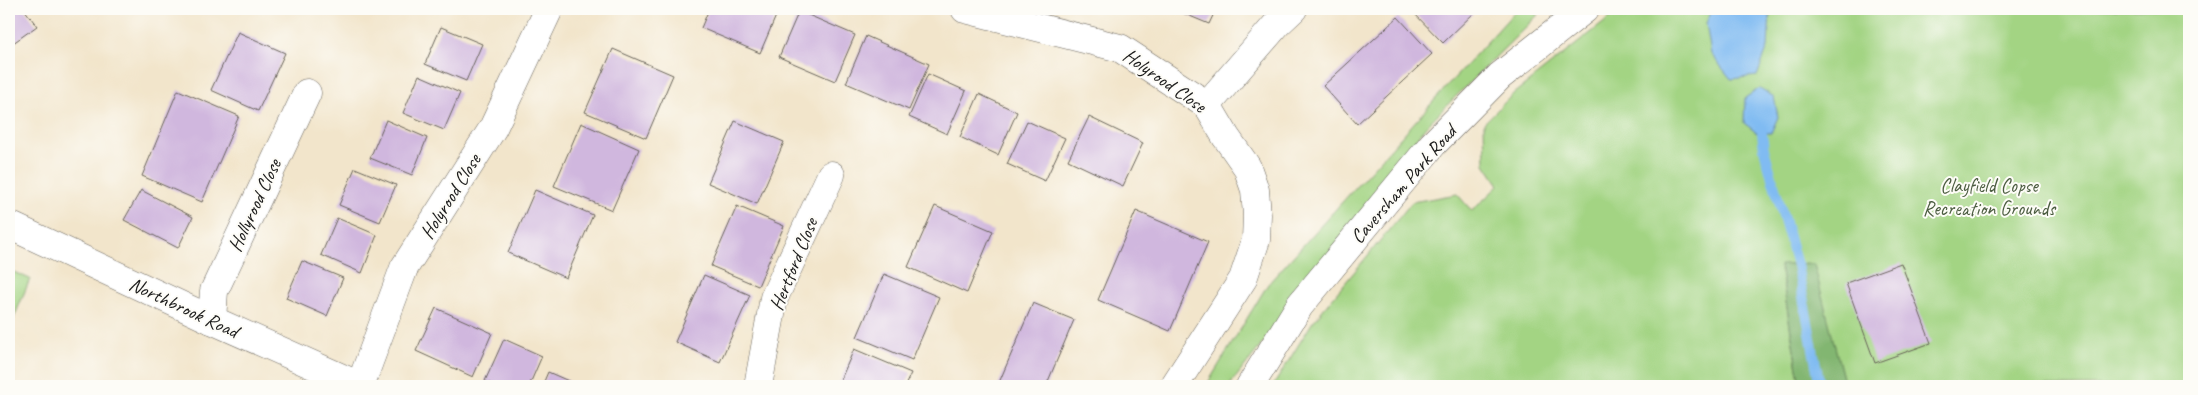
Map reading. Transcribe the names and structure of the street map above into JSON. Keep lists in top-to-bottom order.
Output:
{
  "streets": {
    "street": [
      "Holyrood Close",
      "Caversham Park Road",
      "Hollyrood Close",
      "Hertford Close",
      "Northbrook Road"
    ]
  },
  "crossings": [
    ["Holyrood Close", "Northbrook Road"],
    ["Hollyrood Close", "Northbrook Road"]
  ],
  "parks": ["Clayfield Copse Recreation Grounds"]
}
